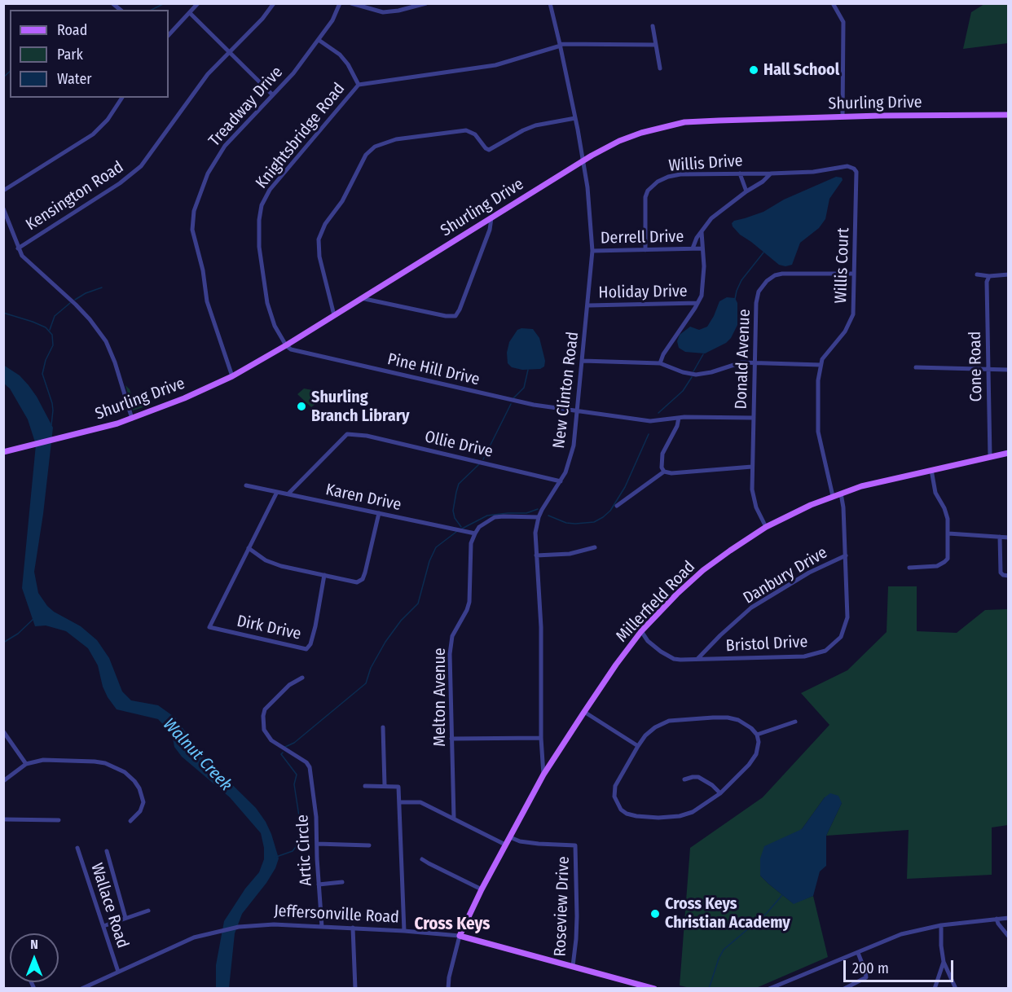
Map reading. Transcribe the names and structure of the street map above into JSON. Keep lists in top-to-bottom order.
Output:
{
  "streets": {
    "main road": ["Shurling Drive", "Millerfield Road", "Jeffersonville Road"],
    "street": [
      "Treadway Drive",
      "Knightsbridge Road",
      "Willis Drive",
      "Kensington Road",
      "Derrell Drive",
      "Willis Court",
      "Holiday Drive",
      "Donald Avenue",
      "Cone Road",
      "Pine Hill Drive",
      "New Clinton Road",
      "Ollie Drive",
      "Karen Drive",
      "Danbury Drive",
      "Dirk Drive",
      "Bristol Drive",
      "Melton Avenue",
      "Artic Circle",
      "Wallace Road",
      "Roseview Drive"
    ]
  },
  "crossings": [
    ["Shurling Drive", "Treadway Drive"],
    ["Shurling Drive", "Knightsbridge Road"],
    ["Shurling Drive", "Pine Hill Drive"],
    ["Shurling Drive", "New Clinton Road"],
    ["Knightsbridge Road", "Pine Hill Drive"],
    ["Knightsbridge Road", "New Clinton Road"],
    ["Willis Drive", "Derrell Drive"],
    ["Willis Drive", "Willis Court"],
    ["Derrell Drive", "Willis Court"],
    ["Derrell Drive", "New Clinton Road"],
    ["Willis Court", "Donald Avenue"],
    ["Willis Court", "Millerfield Road"],
    ["Holiday Drive", "New Clinton Road"],
    ["Donald Avenue", "Pine Hill Drive"],
    ["Donald Avenue", "Millerfield Road"],
    ["Cone Road", "Millerfield Road"],
    ["Pine Hill Drive", "New Clinton Road"],
    ["New Clinton Road", "Ollie Drive"],
    ["New Clinton Road", "Millerfield Road"],
    ["Ollie Drive", "Karen Drive"],
    ["Karen Drive", "Melton Avenue"],
    ["Danbury Drive", "Bristol Drive"],
    ["Millerfield Road", "Bristol Drive"],
    ["Millerfield Road", "Roseview Drive"],
    ["Millerfield Road", "Jeffersonville Road"],
    ["Artic Circle", "Jeffersonville Road"],
    ["Wallace Road", "Jeffersonville Road"],
    ["Roseview Drive", "Jeffersonville Road"]
  ],
  "districts": ["Cross Keys"],
  "water": ["Walnut Creek"],
  "places": ["Hall School", "Shurling Branch Library", "Cross Keys Christian Academy"],
  "legend": ["Road", "Park", "Water"],
  "scale_bar": "200 m",
  "north": "top"
}
